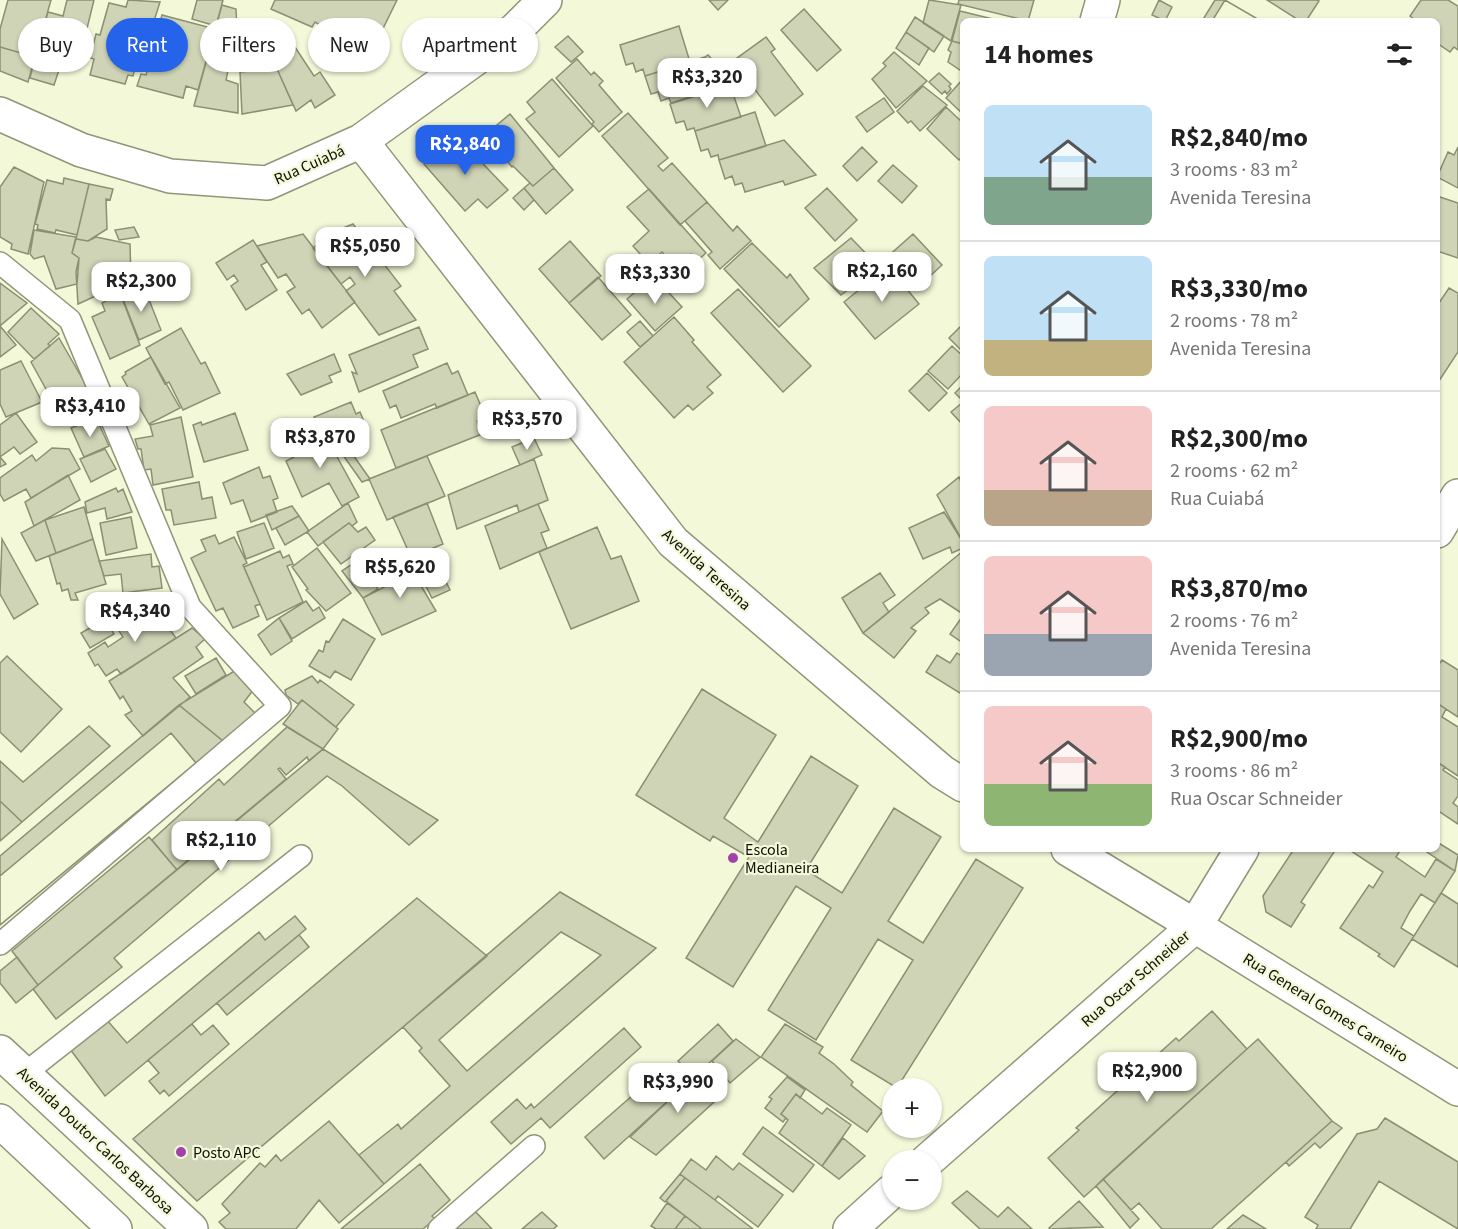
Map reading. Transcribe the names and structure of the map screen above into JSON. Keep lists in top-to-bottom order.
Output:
{
  "streets": {
    "street": [
      "Rua Cuiabá",
      "Avenida Teresina",
      "Rua Oscar Schneider",
      "Rua General Gomes Carneiro",
      "Avenida Doutor Carlos Barbosa"
    ]
  },
  "crossings": [
    ["Rua Cuiabá", "Avenida Teresina"],
    ["Rua Oscar Schneider", "Rua General Gomes Carneiro"]
  ],
  "places": ["Escola Medianeira", "Posto APC"],
  "page": {
    "chip": [
      "Buy",
      "Rent",
      "Filters",
      "New",
      "Apartment"
    ],
    "heading": "14 homes",
    "price": [
      "R$3,320",
      "R$2,840",
      "R$5,050",
      "R$2,160",
      "R$3,330",
      "R$2,300",
      "R$3,410",
      "R$3,570",
      "R$3,870",
      "R$5,620",
      "R$4,340",
      "R$2,110",
      "R$2,900",
      "R$3,990"
    ],
    "list": [
      {
        "name": "R$2,840/mo",
        "note": "3 rooms · 83 m² · Avenida Teresina"
      },
      {
        "name": "R$3,330/mo",
        "note": "2 rooms · 78 m² · Avenida Teresina"
      },
      {
        "name": "R$2,300/mo",
        "note": "2 rooms · 62 m² · Rua Cuiabá"
      },
      {
        "name": "R$3,870/mo",
        "note": "2 rooms · 76 m² · Avenida Teresina"
      },
      {
        "name": "R$2,900/mo",
        "note": "3 rooms · 86 m² · Rua Oscar Schneider"
      }
    ],
    "map_buttons": ["+", "−"]
  }
}
